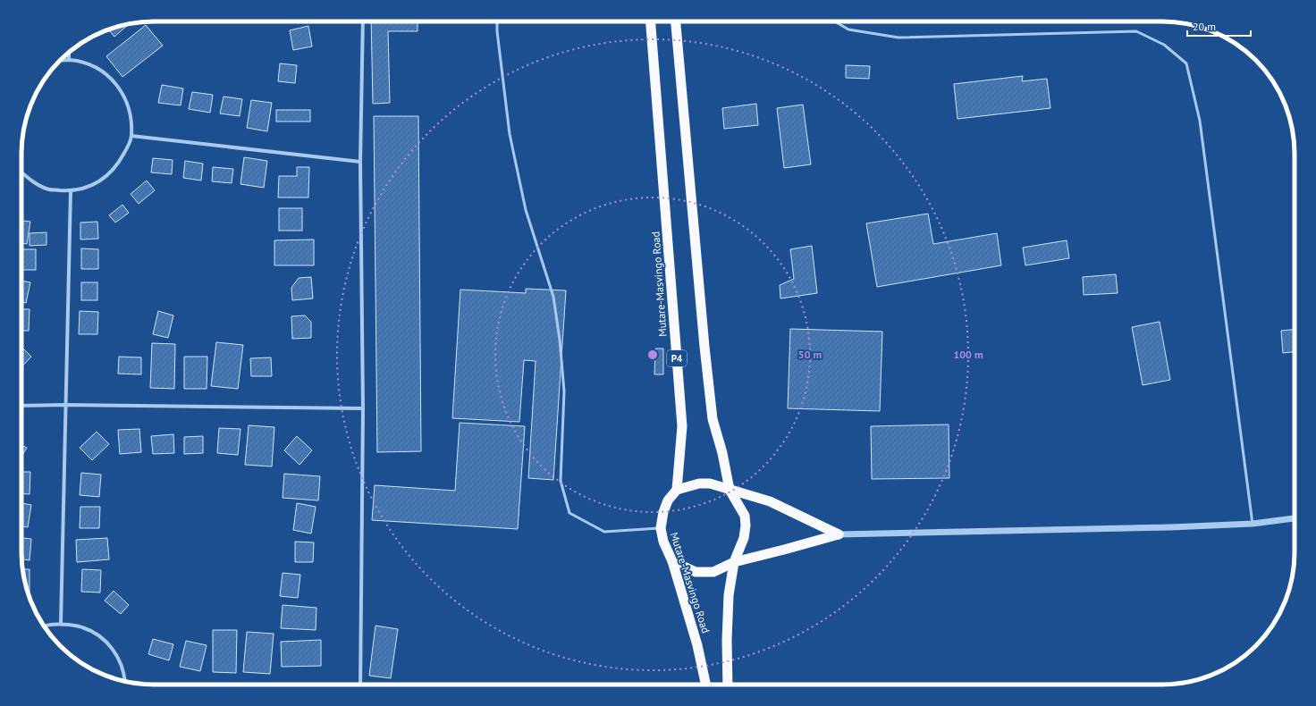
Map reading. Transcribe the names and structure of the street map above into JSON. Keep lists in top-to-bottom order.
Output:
{
  "streets": {
    "highway": ["Mutare-Masvingo Road", "P4"]
  },
  "scale_bar": "20 m",
  "rings": ["50 m", "100 m"]
}
